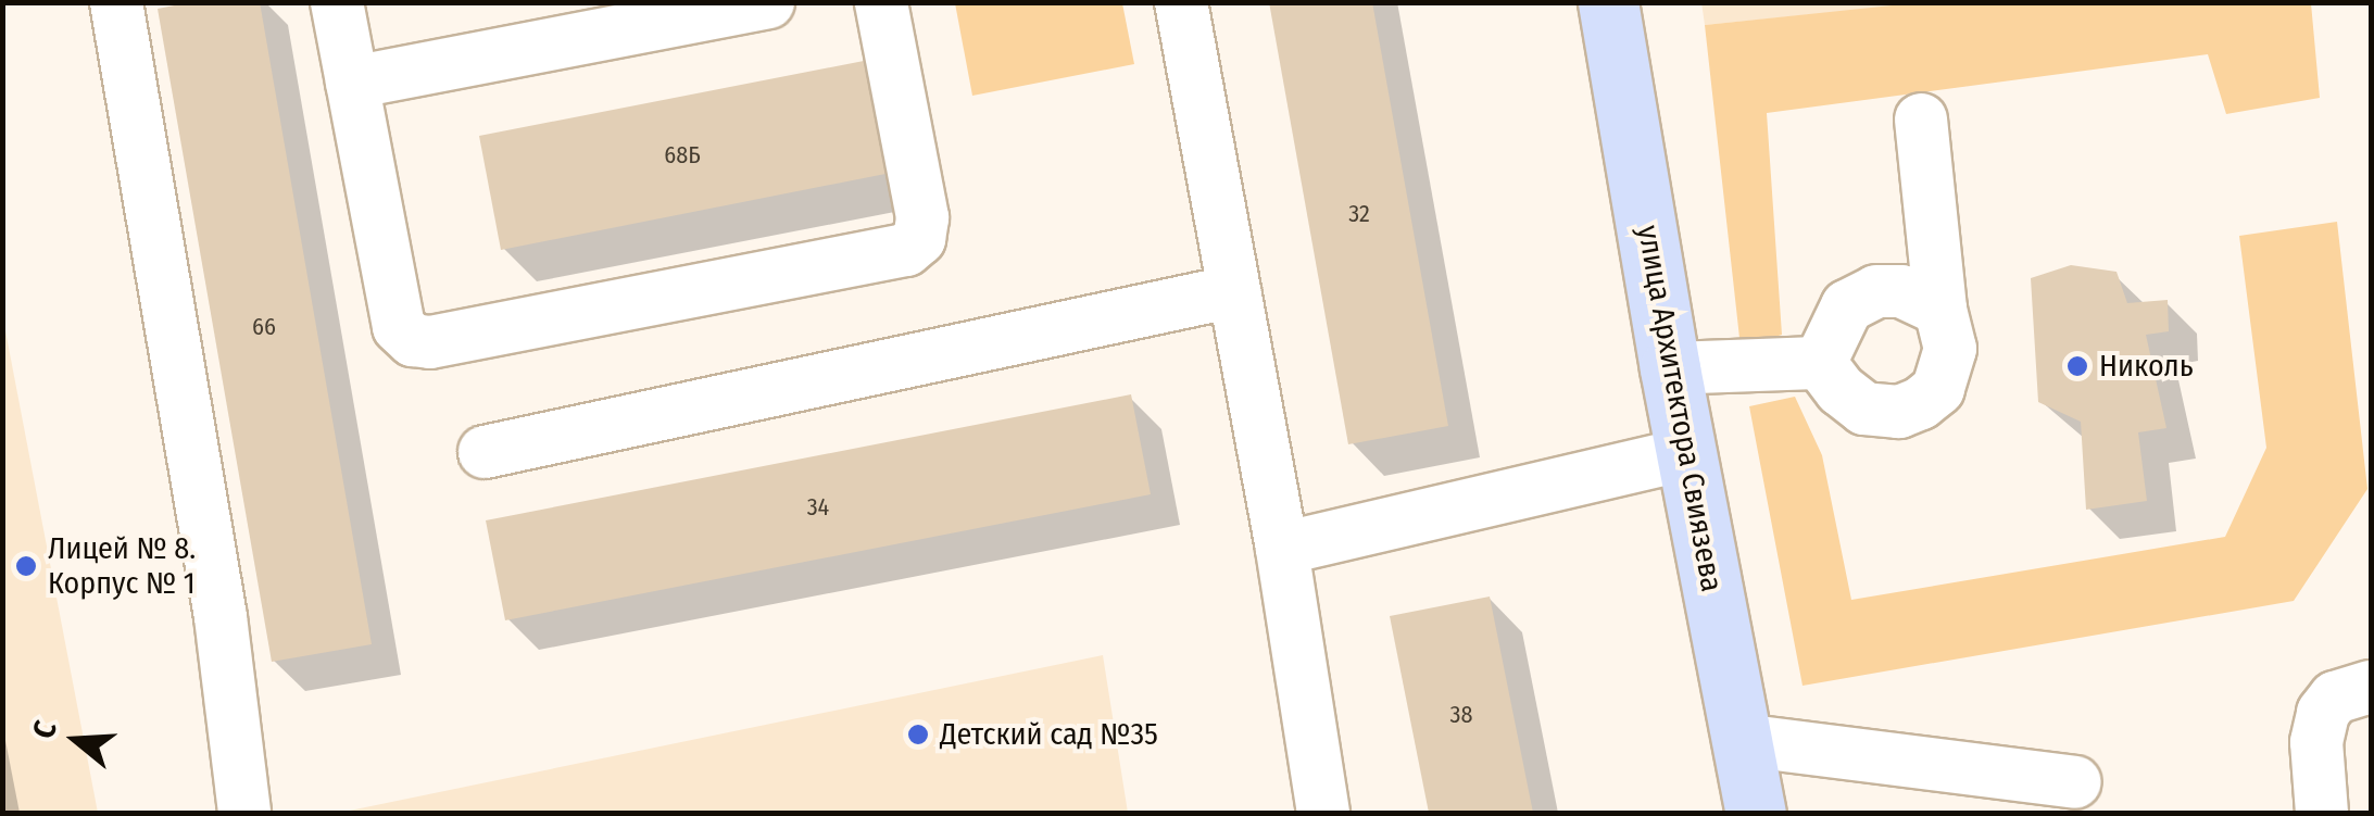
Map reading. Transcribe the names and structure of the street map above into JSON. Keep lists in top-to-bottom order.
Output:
{
  "streets": {
    "main road": ["улица Архитектора Свиязева"]
  },
  "places": ["Николь", "Лицей № 8. Корпус № 1", "Детский сад №35"],
  "house_numbers": [
    "68Б",
    "32",
    "66",
    "34",
    "38"
  ],
  "north": "left"
}
